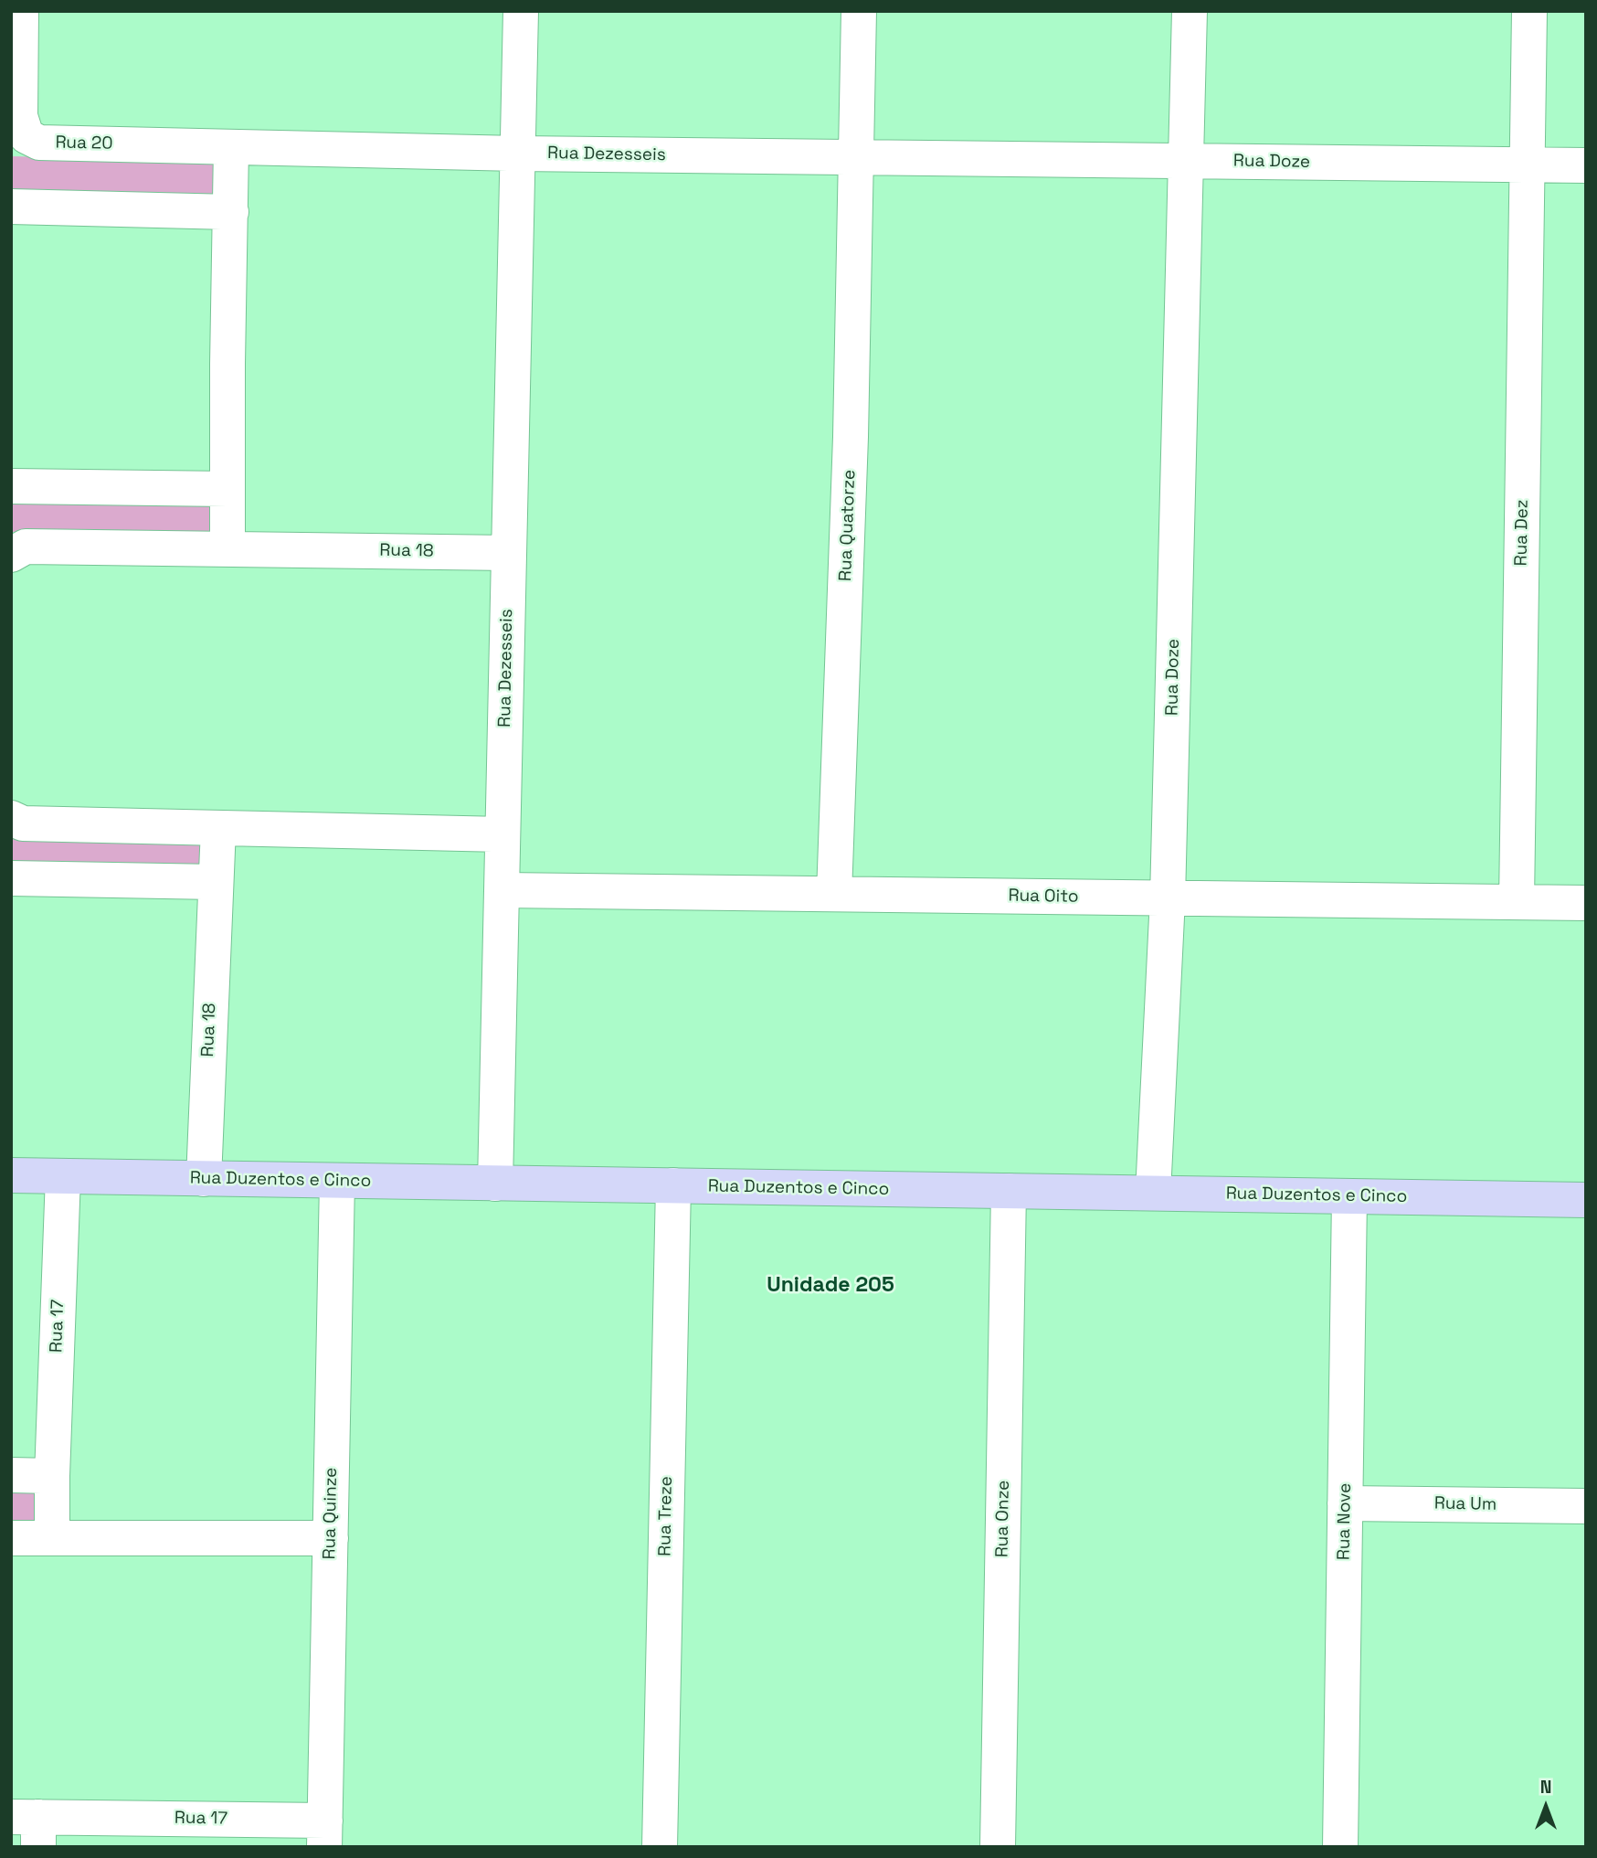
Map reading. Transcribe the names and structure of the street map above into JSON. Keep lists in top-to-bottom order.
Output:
{
  "streets": {
    "street": [
      "Rua 20",
      "Rua Dezesseis",
      "Rua Doze",
      "Rua Quatorze",
      "Rua Dez",
      "Rua 18",
      "Rua Oito",
      "Rua Duzentos e Cinco",
      "Rua 17",
      "Rua Um",
      "Rua Quinze",
      "Rua Treze",
      "Rua Onze",
      "Rua Nove"
    ]
  },
  "crossings": [
    ["Rua 20", "Rua Dezesseis"],
    ["Rua Dezesseis", "Rua Doze"],
    ["Rua Dezesseis", "Rua Quatorze"],
    ["Rua Dezesseis", "Rua 18"],
    ["Rua Dezesseis", "Rua Oito"],
    ["Rua Dezesseis", "Rua Duzentos e Cinco"],
    ["Rua Doze", "Rua Quatorze"],
    ["Rua Doze", "Rua Dez"],
    ["Rua Doze", "Rua Oito"],
    ["Rua Doze", "Rua Duzentos e Cinco"],
    ["Rua Quatorze", "Rua Oito"],
    ["Rua Dez", "Rua Oito"],
    ["Rua 18", "Rua Duzentos e Cinco"],
    ["Rua Duzentos e Cinco", "Rua 17"],
    ["Rua Duzentos e Cinco", "Rua Quinze"],
    ["Rua Duzentos e Cinco", "Rua Treze"],
    ["Rua Duzentos e Cinco", "Rua Onze"],
    ["Rua Duzentos e Cinco", "Rua Nove"],
    ["Rua 17", "Rua Quinze"],
    ["Rua Um", "Rua Nove"]
  ],
  "districts": ["Unidade 205"],
  "north": "top"
}
